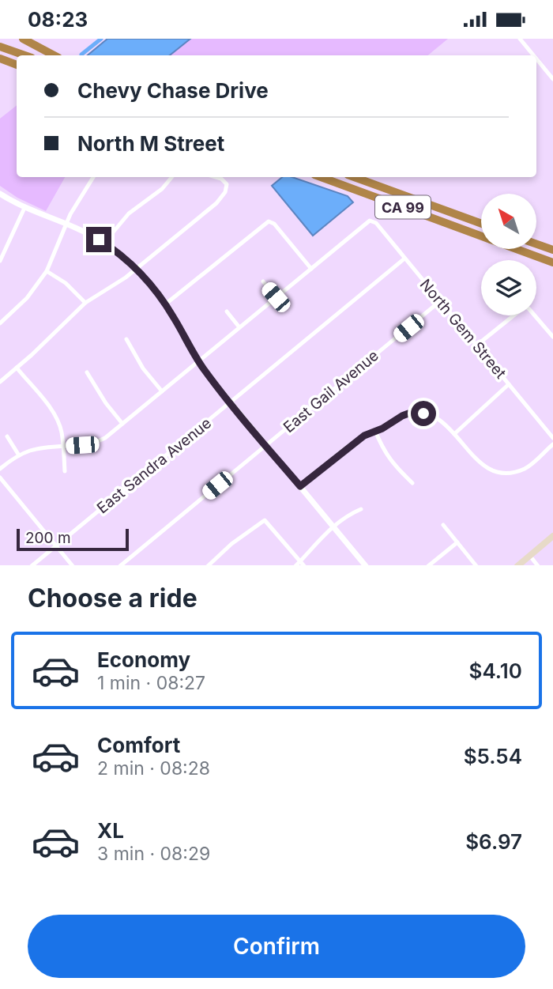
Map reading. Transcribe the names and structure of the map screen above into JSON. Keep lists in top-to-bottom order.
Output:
{
  "streets": {
    "highway": ["CA 99"],
    "street": ["North Gem Street", "East Gail Avenue", "East Sandra Avenue"]
  },
  "crossings": [
    ["North Gem Street", "East Gail Avenue"],
    ["North Gem Street", "East Sandra Avenue"]
  ],
  "scale_bar": "200 m",
  "north": "top left",
  "page": {
    "status": "08:23",
    "banner": ["Chevy Chase Drive", "North M Street"],
    "scale": "200 m",
    "heading": "Choose a ride",
    "list": [
      {
        "name": "Economy",
        "note": "1 min · 08:27",
        "value": "$4.10"
      },
      {
        "name": "Comfort",
        "note": "2 min · 08:28",
        "value": "$5.54"
      },
      {
        "name": "XL",
        "note": "3 min · 08:29",
        "value": "$6.97"
      }
    ],
    "buttons": "Confirm"
  }
}
